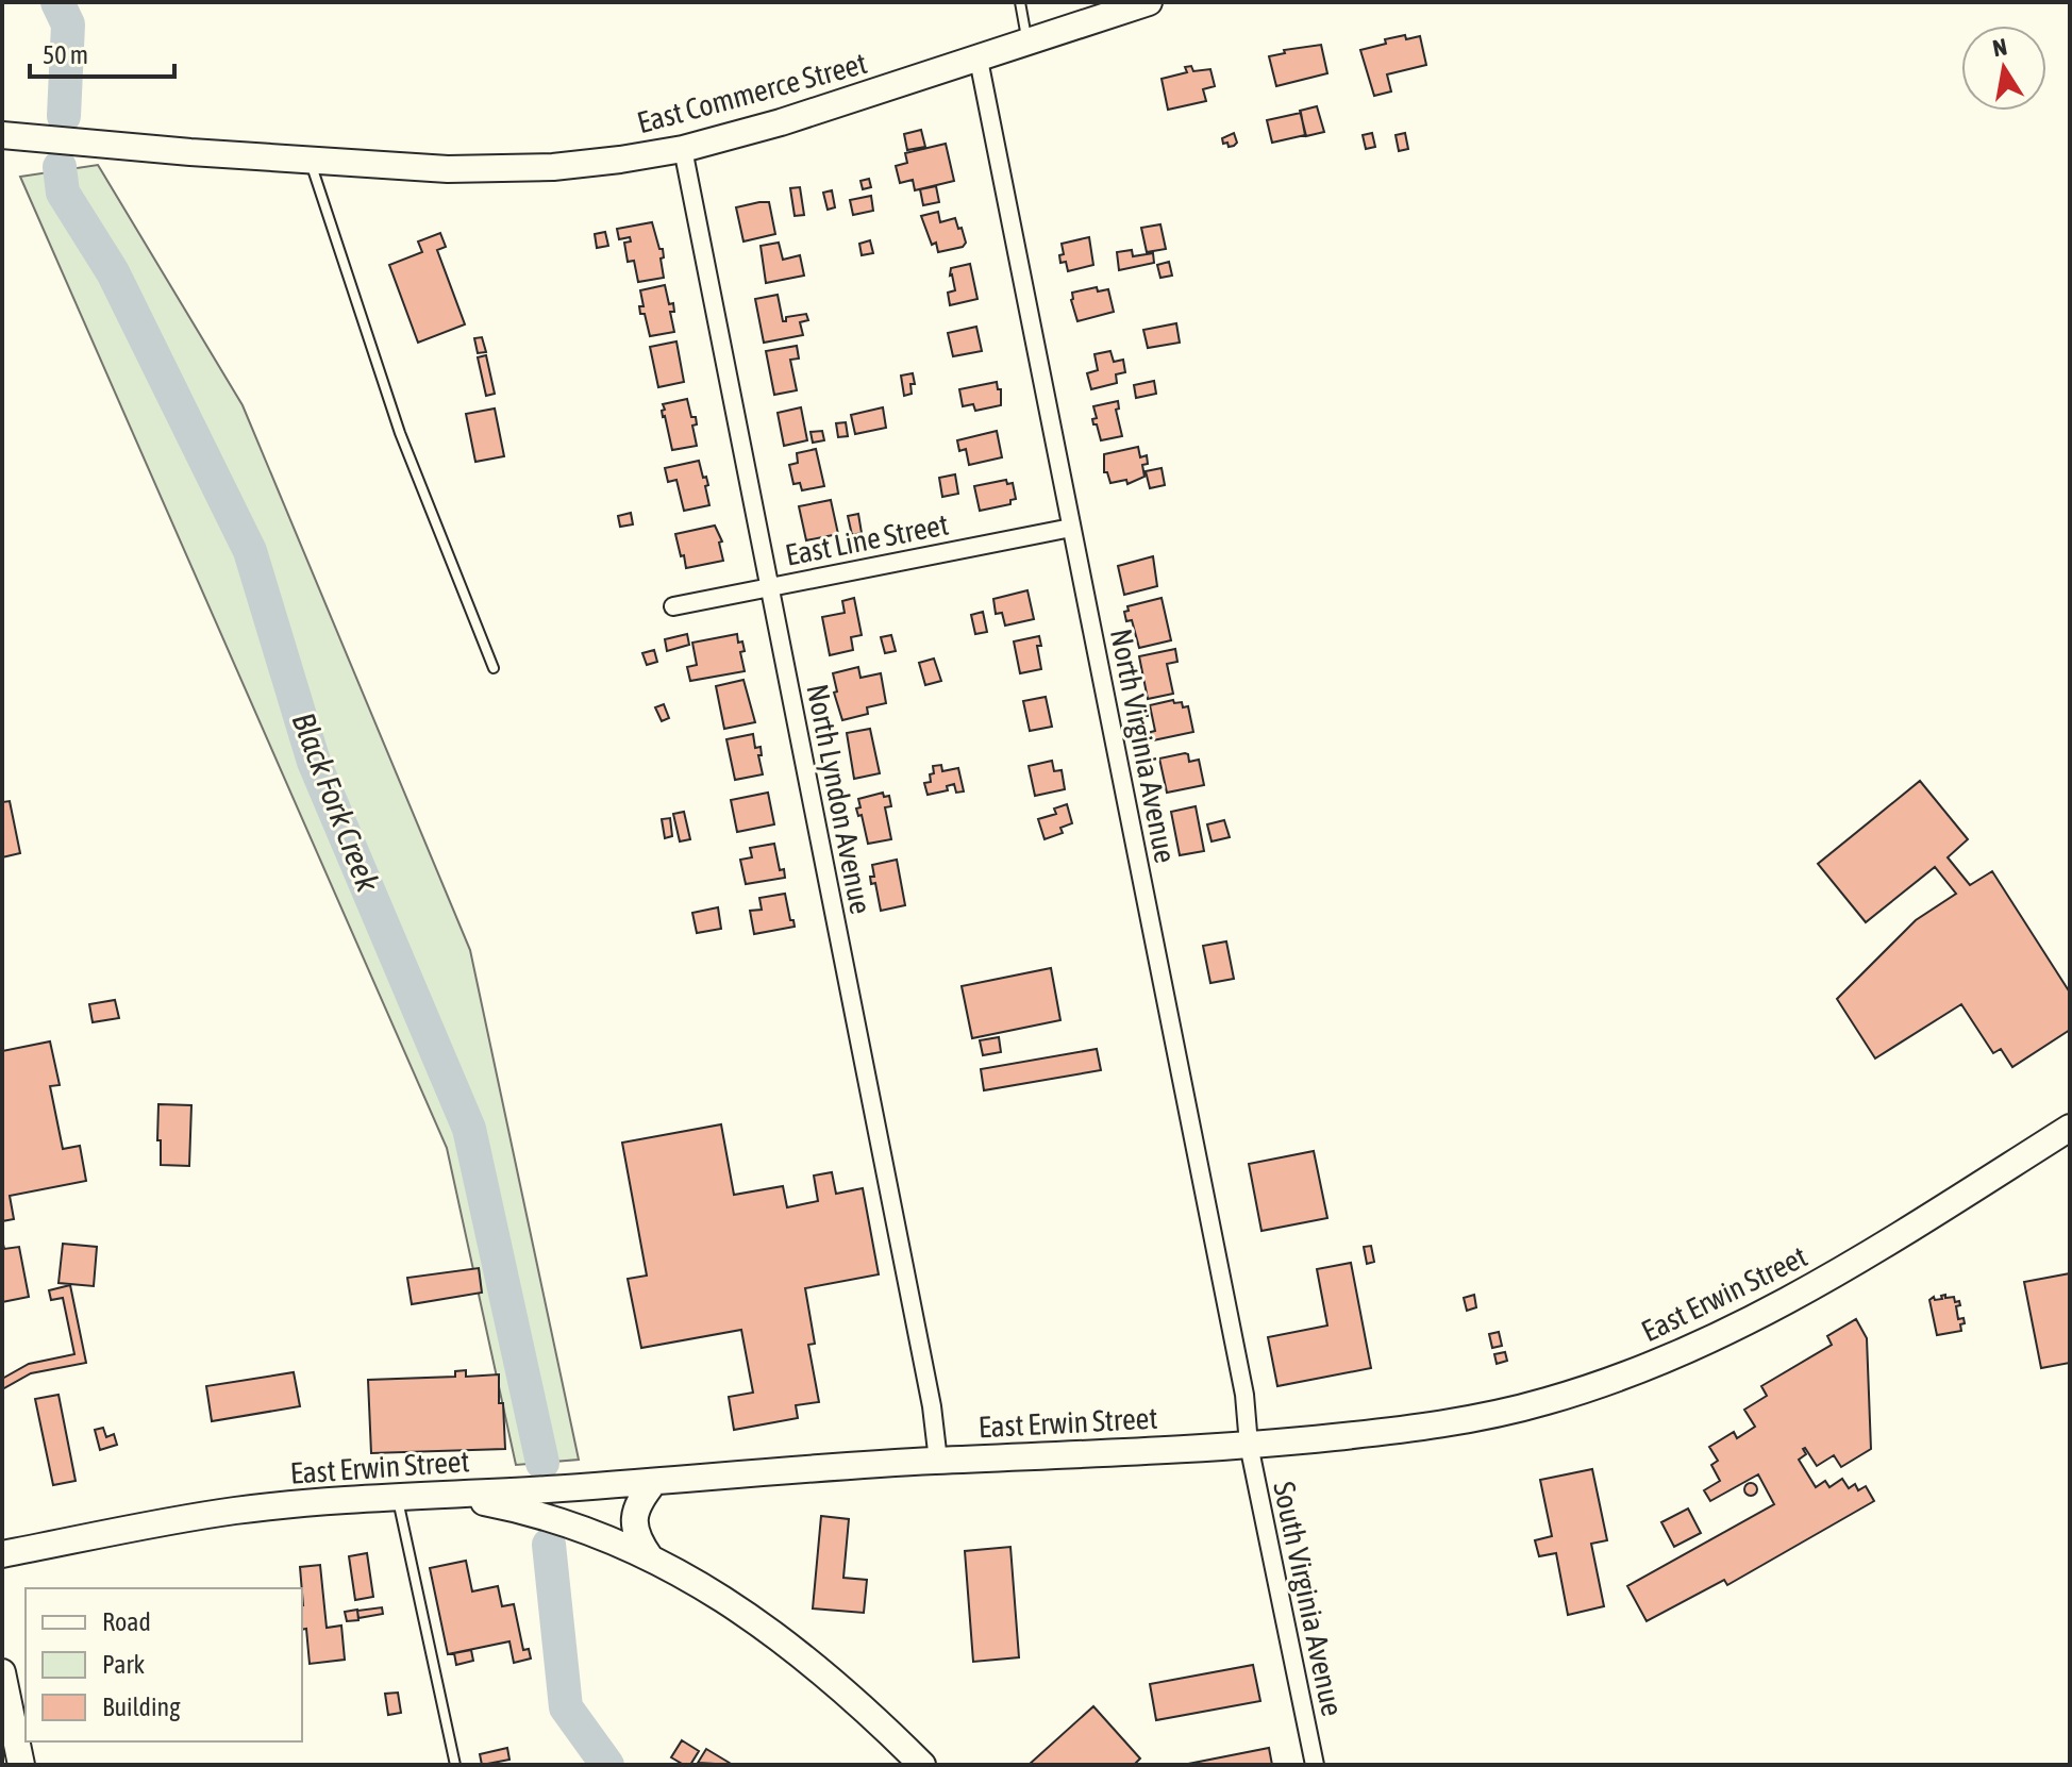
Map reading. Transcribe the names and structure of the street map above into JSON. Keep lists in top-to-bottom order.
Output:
{
  "streets": {
    "main road": ["East Commerce Street", "East Erwin Street"],
    "street": [
      "East Line Street",
      "North Virginia Avenue",
      "North Lyndon Avenue",
      "South Virginia Avenue"
    ]
  },
  "crossings": [
    ["East Commerce Street", "North Virginia Avenue"],
    ["East Commerce Street", "North Lyndon Avenue"],
    ["East Line Street", "North Virginia Avenue"],
    ["East Line Street", "North Lyndon Avenue"],
    ["North Virginia Avenue", "East Erwin Street"],
    ["North Virginia Avenue", "South Virginia Avenue"],
    ["North Lyndon Avenue", "East Erwin Street"],
    ["East Erwin Street", "South Virginia Avenue"]
  ],
  "water": ["Black Fork Creek"],
  "legend": ["Road", "Park", "Building"],
  "scale_bar": "50 m",
  "north": "top"
}
